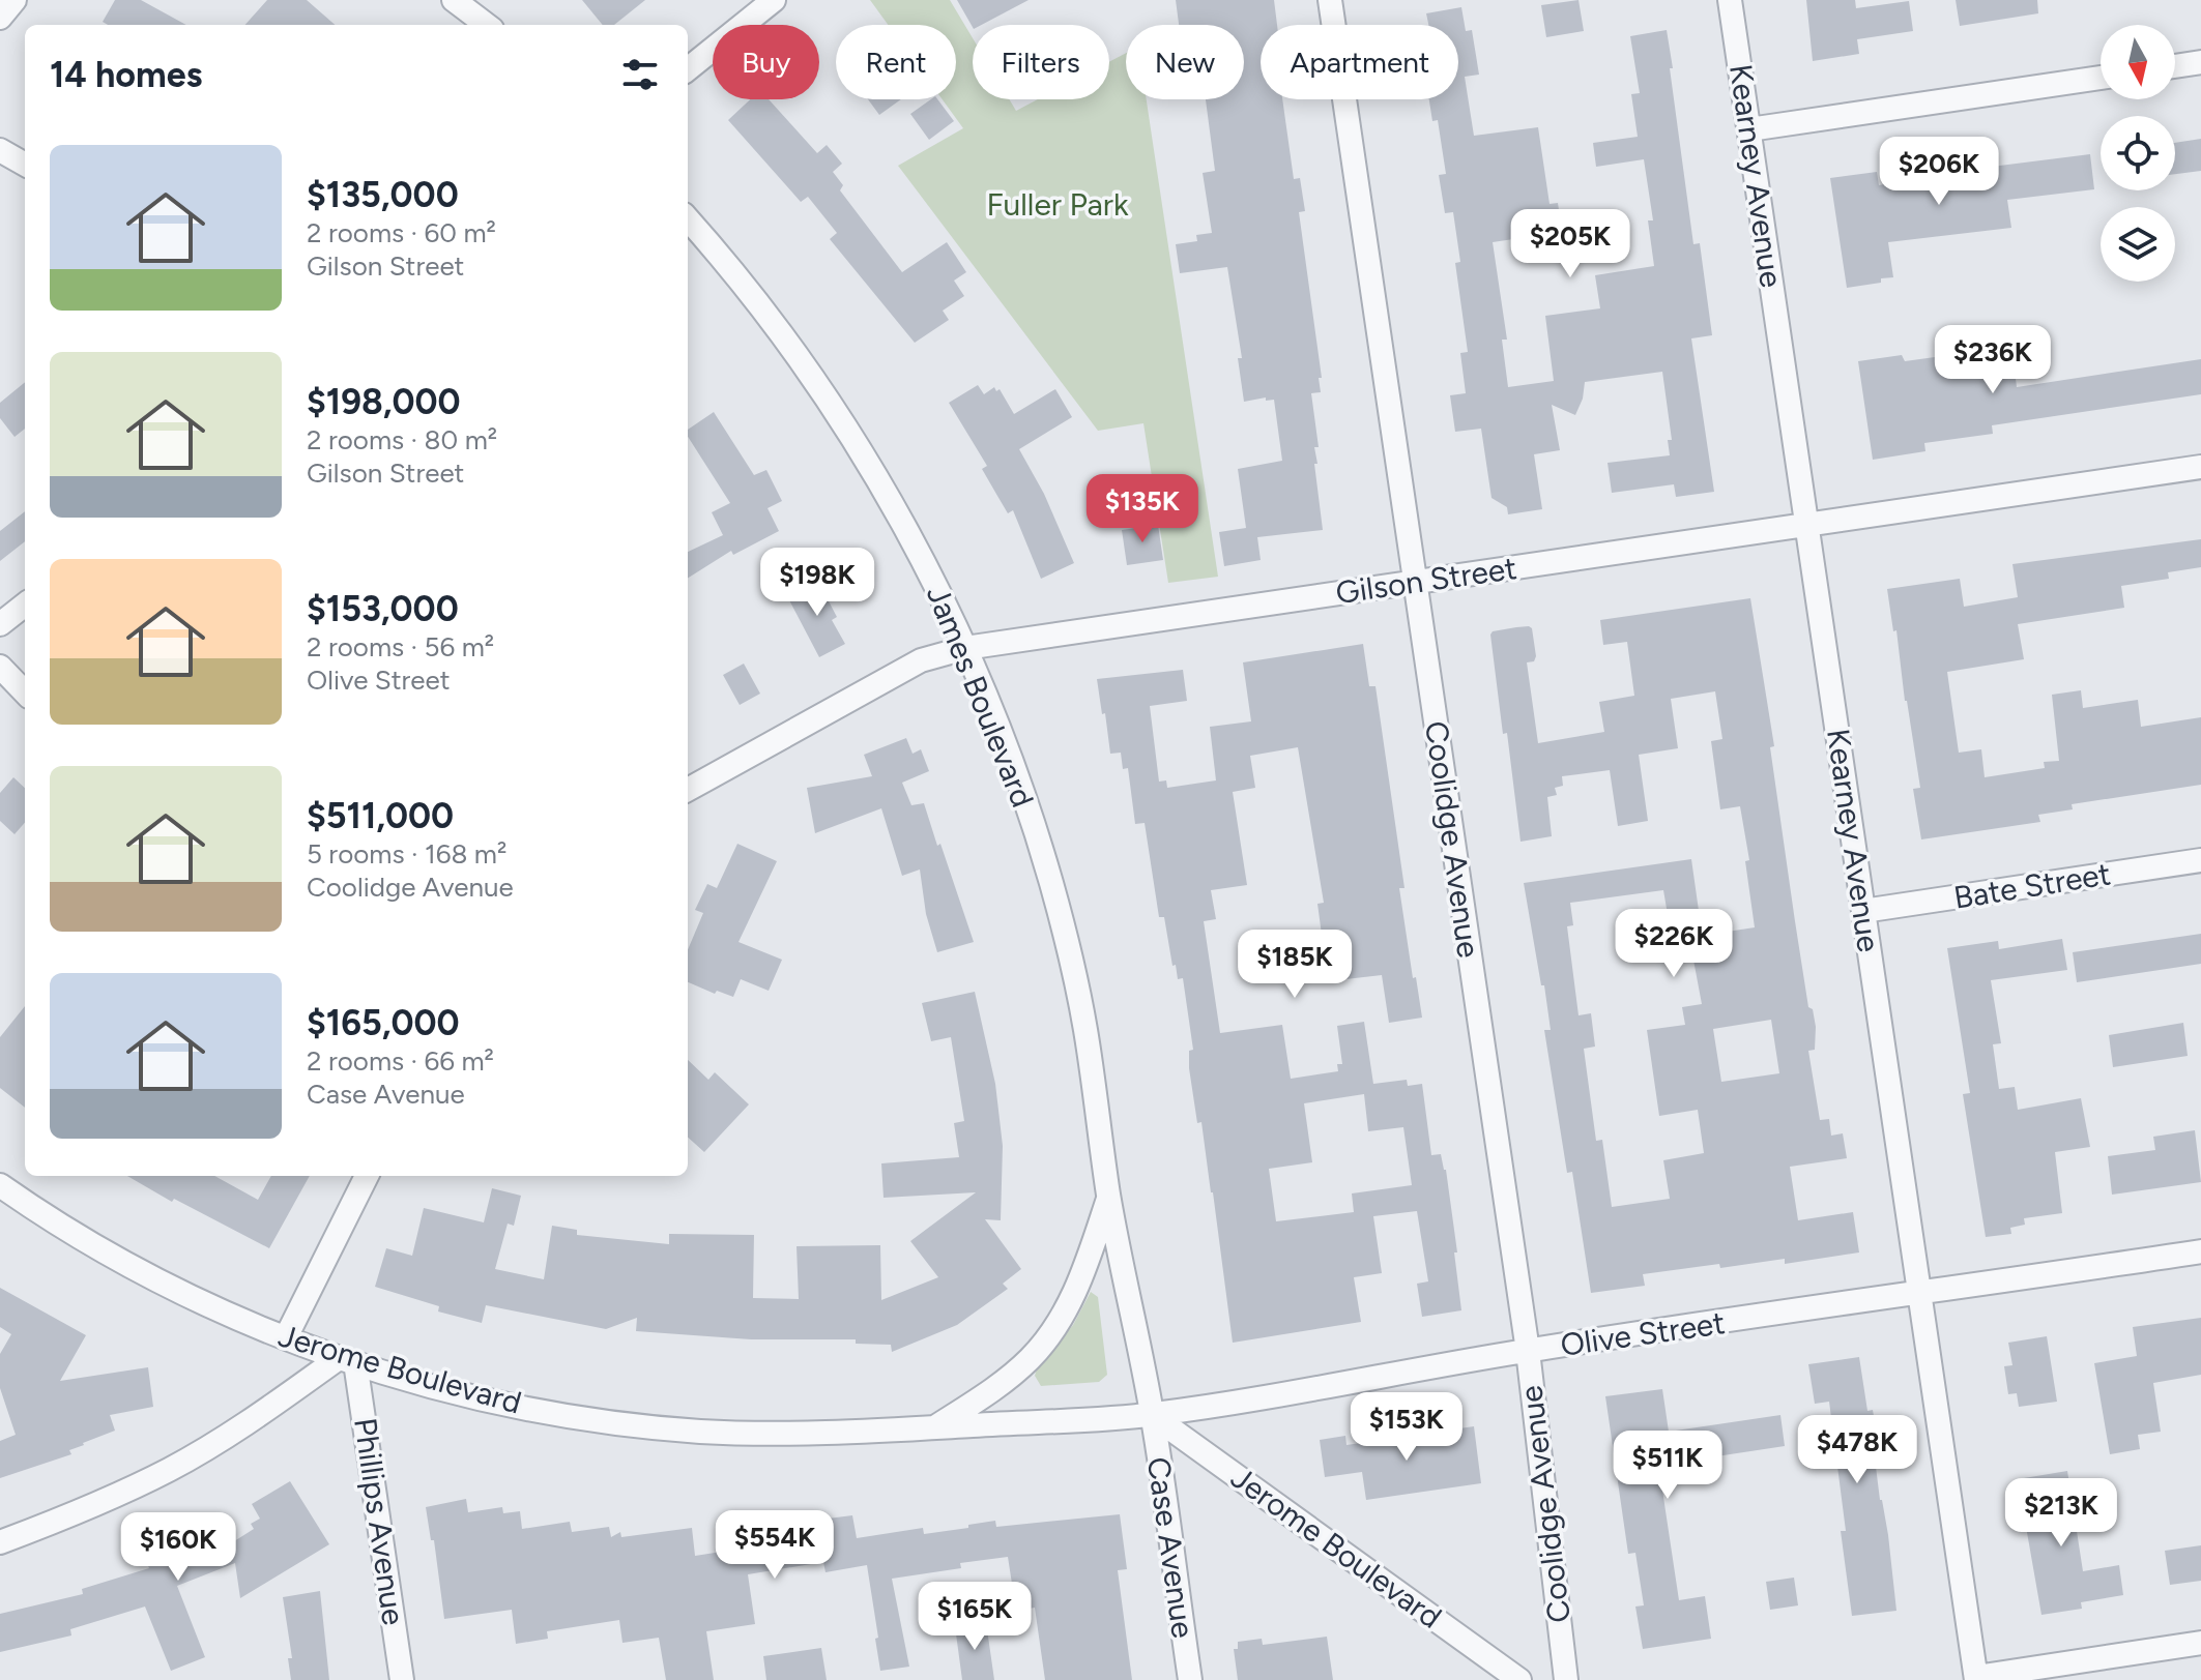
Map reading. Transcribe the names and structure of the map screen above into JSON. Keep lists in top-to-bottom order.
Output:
{
  "streets": {
    "street": [
      "Kearney Avenue",
      "Gilson Street",
      "James Boulevard",
      "Coolidge Avenue",
      "Bate Street",
      "Olive Street",
      "Jerome Boulevard",
      "Phillips Avenue",
      "Case Avenue"
    ]
  },
  "crossings": [
    ["Kearney Avenue", "Gilson Street"],
    ["Kearney Avenue", "Bate Street"],
    ["Kearney Avenue", "Olive Street"],
    ["Gilson Street", "James Boulevard"],
    ["Gilson Street", "Coolidge Avenue"],
    ["James Boulevard", "Olive Street"],
    ["James Boulevard", "Jerome Boulevard"],
    ["James Boulevard", "Case Avenue"],
    ["Coolidge Avenue", "Olive Street"],
    ["Olive Street", "Jerome Boulevard"],
    ["Olive Street", "Case Avenue"],
    ["Jerome Boulevard", "Phillips Avenue"],
    ["Jerome Boulevard", "Case Avenue"]
  ],
  "parks": ["Fuller Park"],
  "north": "bottom",
  "page": {
    "chip": [
      "Buy",
      "Rent",
      "Filters",
      "New",
      "Apartment"
    ],
    "heading": "14 homes",
    "list": [
      {
        "name": "$135,000",
        "note": "2 rooms · 60 m² · Gilson Street"
      },
      {
        "name": "$198,000",
        "note": "2 rooms · 80 m² · Gilson Street"
      },
      {
        "name": "$153,000",
        "note": "2 rooms · 56 m² · Olive Street"
      },
      {
        "name": "$511,000",
        "note": "5 rooms · 168 m² · Coolidge Avenue"
      },
      {
        "name": "$165,000",
        "note": "2 rooms · 66 m² · Case Avenue"
      }
    ],
    "price": [
      "$206K",
      "$205K",
      "$236K",
      "$135K",
      "$198K",
      "$226K",
      "$185K",
      "$153K",
      "$478K",
      "$511K",
      "$213K",
      "$554K",
      "$160K",
      "$165K"
    ]
  }
}
